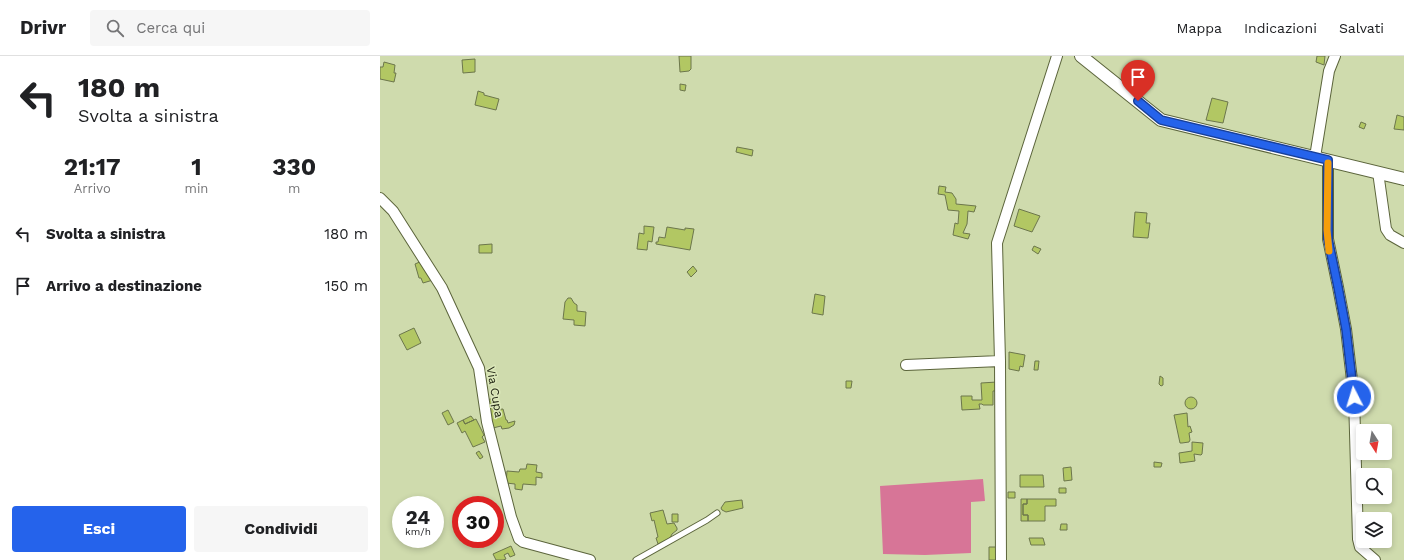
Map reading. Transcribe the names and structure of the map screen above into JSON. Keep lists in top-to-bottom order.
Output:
{
  "streets": {
    "street": ["Via Cupa"]
  },
  "north": "bottom",
  "page": {
    "header": "Drivr",
    "search": "Cerca qui",
    "nav": ["Mappa", "Indicazioni", "Salvati"],
    "turn": ["180 m", "Svolta a sinistra"],
    "eta": [
      "21:17",
      "Arrivo",
      "1",
      "min",
      "330",
      "m"
    ],
    "list": [
      {
        "name": "Svolta a sinistra",
        "value": "180 m"
      },
      {
        "name": "Arrivo a destinazione",
        "value": "150 m"
      }
    ],
    "speed": "24 km/h",
    "limit": "30",
    "buttons": ["Esci", "Condividi"]
  }
}
